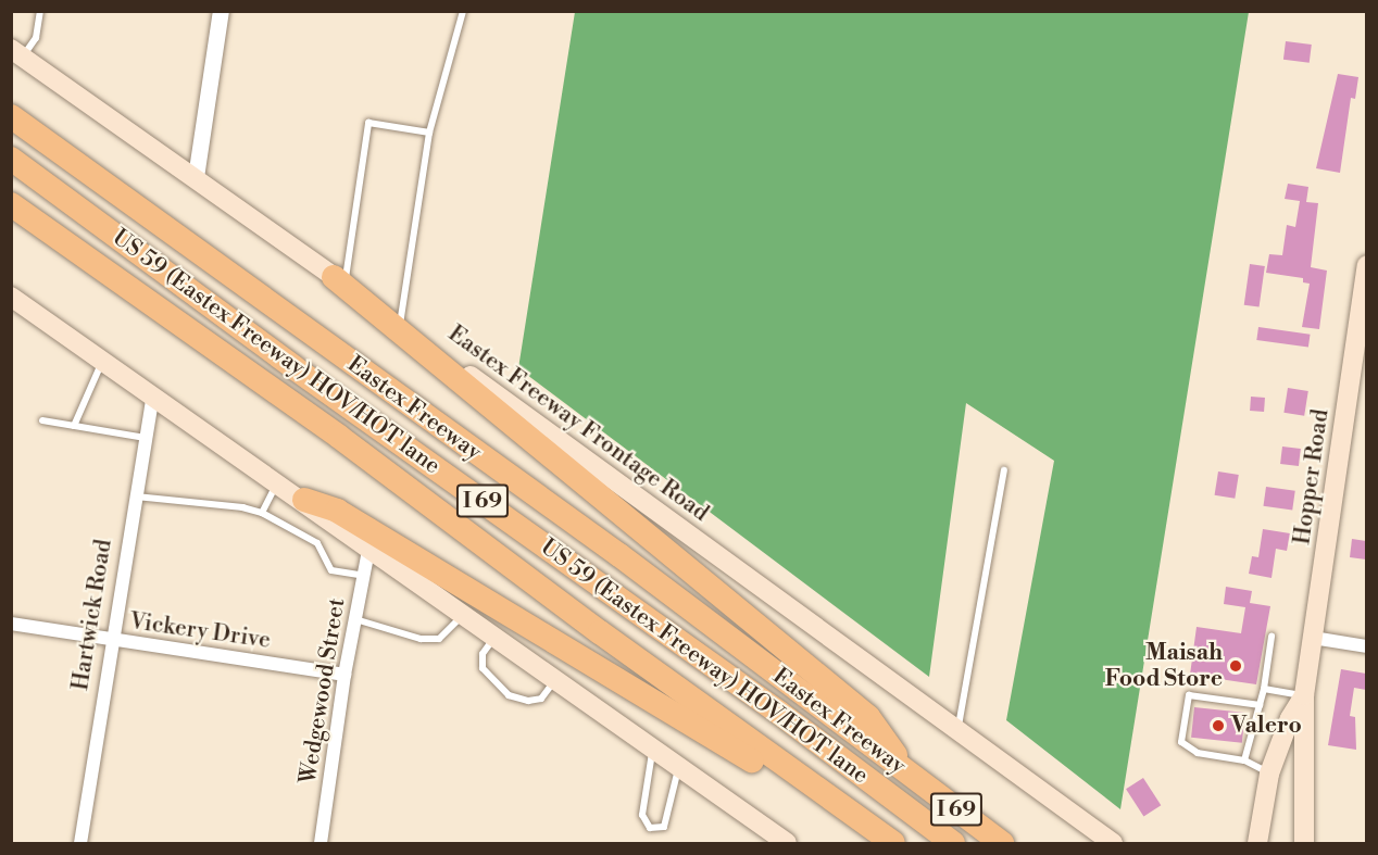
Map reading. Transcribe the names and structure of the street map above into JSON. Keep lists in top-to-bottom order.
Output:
{
  "streets": {
    "highway": ["US 59 (Eastex Freeway) HOV/HOT lane", "Eastex Freeway", "I 69"],
    "main road": ["Eastex Freeway Frontage Road", "Hopper Road"],
    "street": ["Hartwick Road", "Vickery Drive", "Wedgewood Street"]
  },
  "crossings": [
    ["Hartwick Road", "Vickery Drive"],
    ["Vickery Drive", "Wedgewood Street"]
  ],
  "places": ["Maisah Food Store", "Valero"]
}
